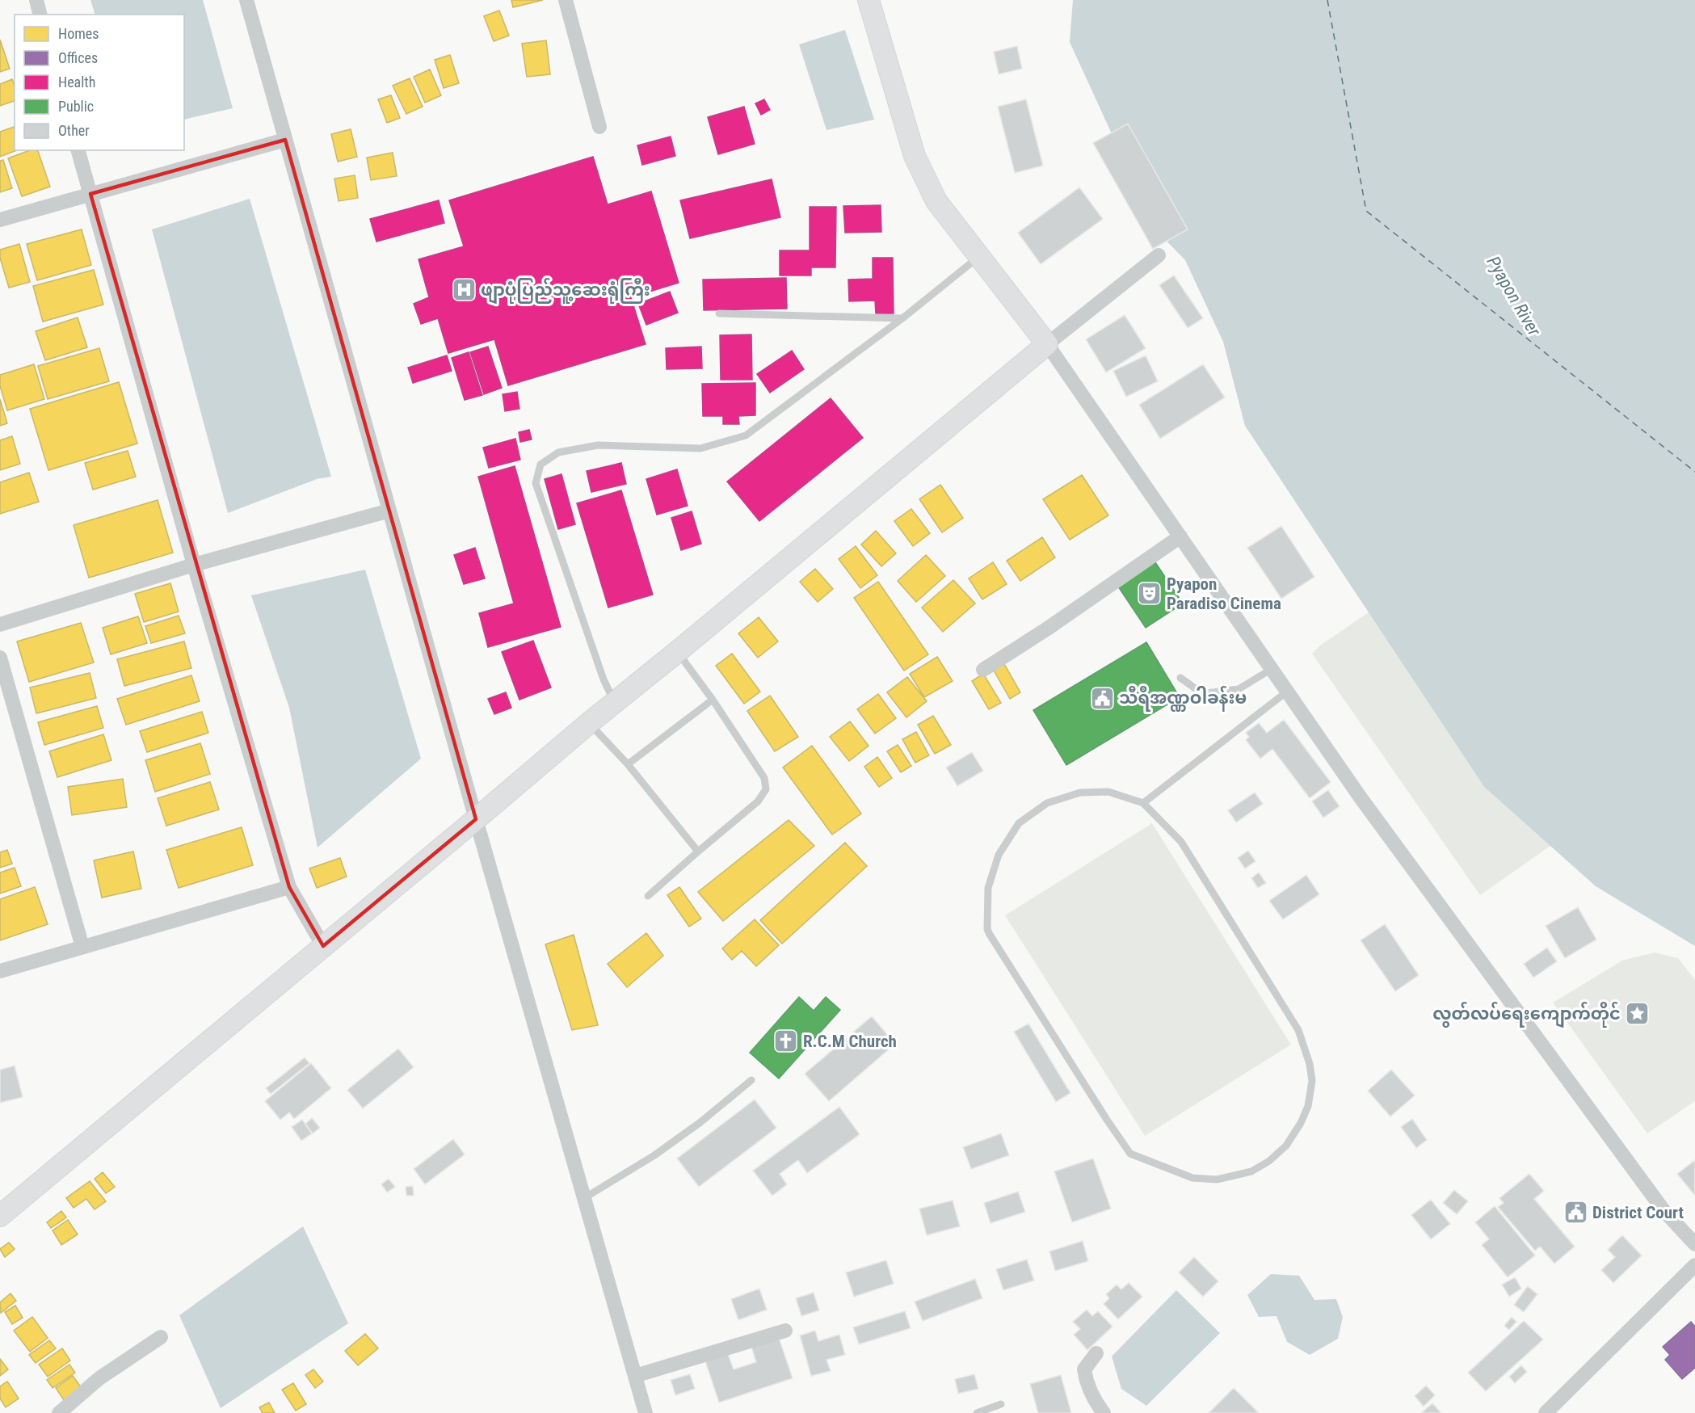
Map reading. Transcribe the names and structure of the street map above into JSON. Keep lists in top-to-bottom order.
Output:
{
  "water": ["Pyapon River"],
  "places": {
    "hospital": ["ဖျာပုံပြည်သူ့ဆေးရုံကြီး"],
    "theatre": ["Pyapon Paradiso Cinema"],
    "public building": ["သီရိအဏ္ဏဝါခန်းမ", "District Court"],
    "place": ["လွတ်လပ်ရေးကျောက်တိုင်"],
    "church": ["R.C.M Church"]
  },
  "legend": [
    "Homes",
    "Offices",
    "Health",
    "Public",
    "Other"
  ]
}
